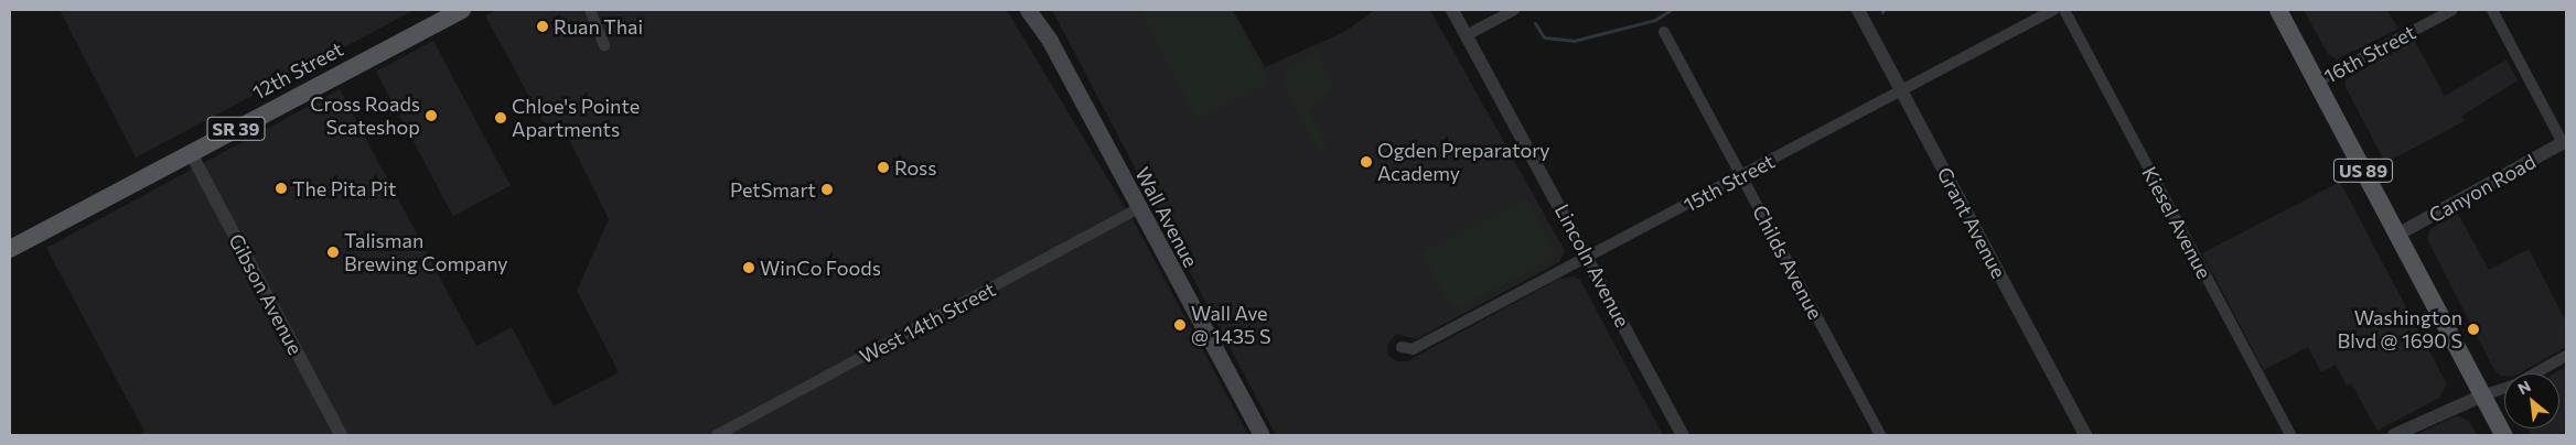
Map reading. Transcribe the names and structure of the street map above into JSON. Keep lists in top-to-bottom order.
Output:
{
  "streets": {
    "main road": [
      "12th Street",
      "SR 39",
      "US 89",
      "Wall Avenue"
    ],
    "street": [
      "16th Street",
      "15th Street",
      "Canyon Road",
      "Grant Avenue",
      "Kiesel Avenue",
      "Childs Avenue",
      "Lincoln Avenue",
      "Gibson Avenue",
      "West 14th Street"
    ]
  },
  "crossings": [
    ["16th Street", "US 89"],
    ["12th Street", "Gibson Avenue"],
    ["US 89", "Canyon Road"],
    ["15th Street", "Grant Avenue"],
    ["15th Street", "Childs Avenue"],
    ["15th Street", "Lincoln Avenue"],
    ["Wall Avenue", "West 14th Street"]
  ],
  "places": [
    "Ruan Thai",
    "Cross Roads Scateshop",
    "Chloe's Pointe Apartments",
    "Ogden Preparatory Academy",
    "Ross",
    "The Pita Pit",
    "PetSmart",
    "Talisman Brewing Company",
    "WinCo Foods",
    "Wall Ave @ 1435 S",
    "Washington Blvd @ 1690 S"
  ],
  "north": "top left"
}
